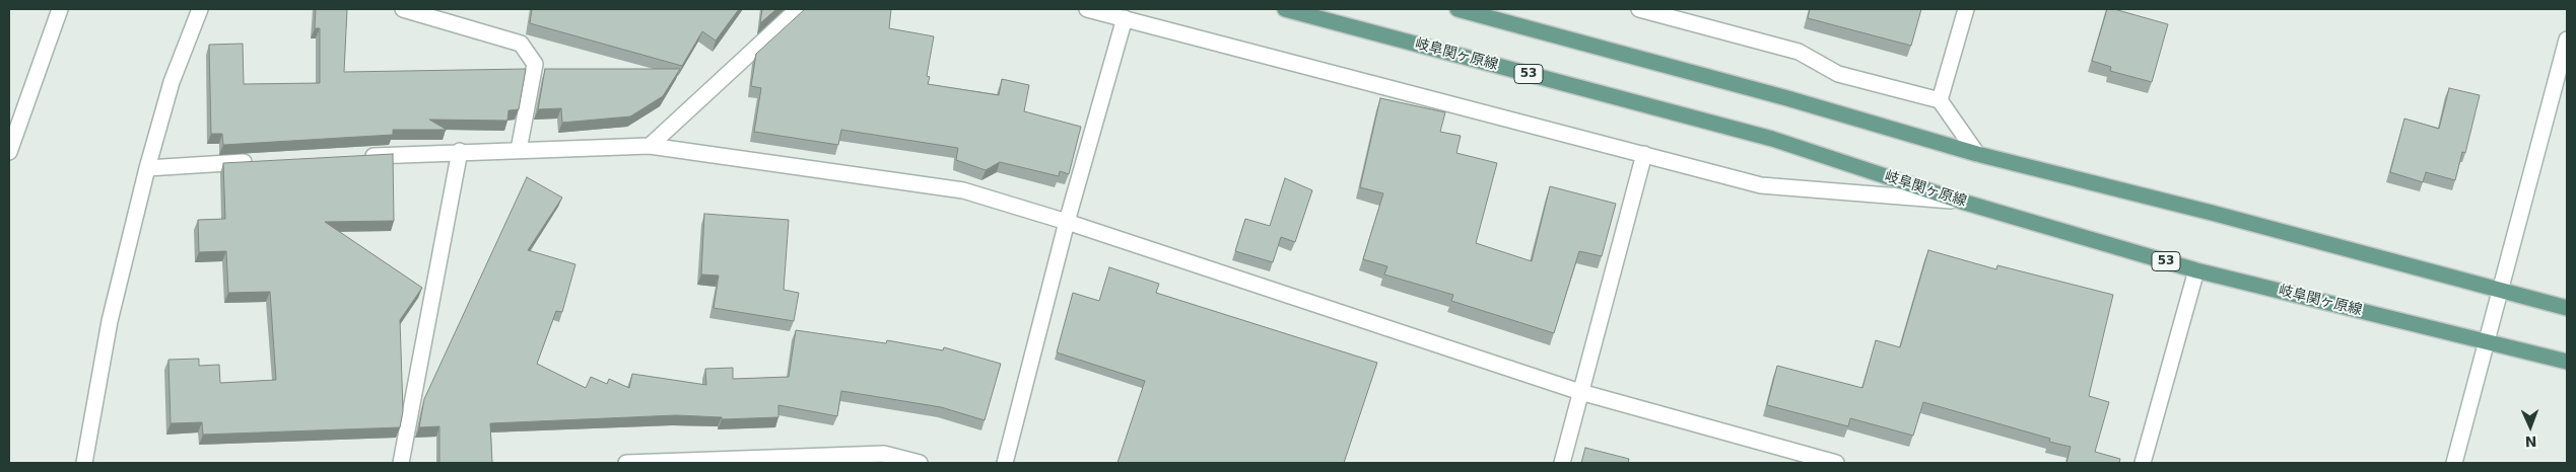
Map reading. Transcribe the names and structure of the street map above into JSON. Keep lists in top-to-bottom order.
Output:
{
  "streets": {
    "main road": ["岐阜関ヶ原線", "53"]
  },
  "north": "bottom"
}
